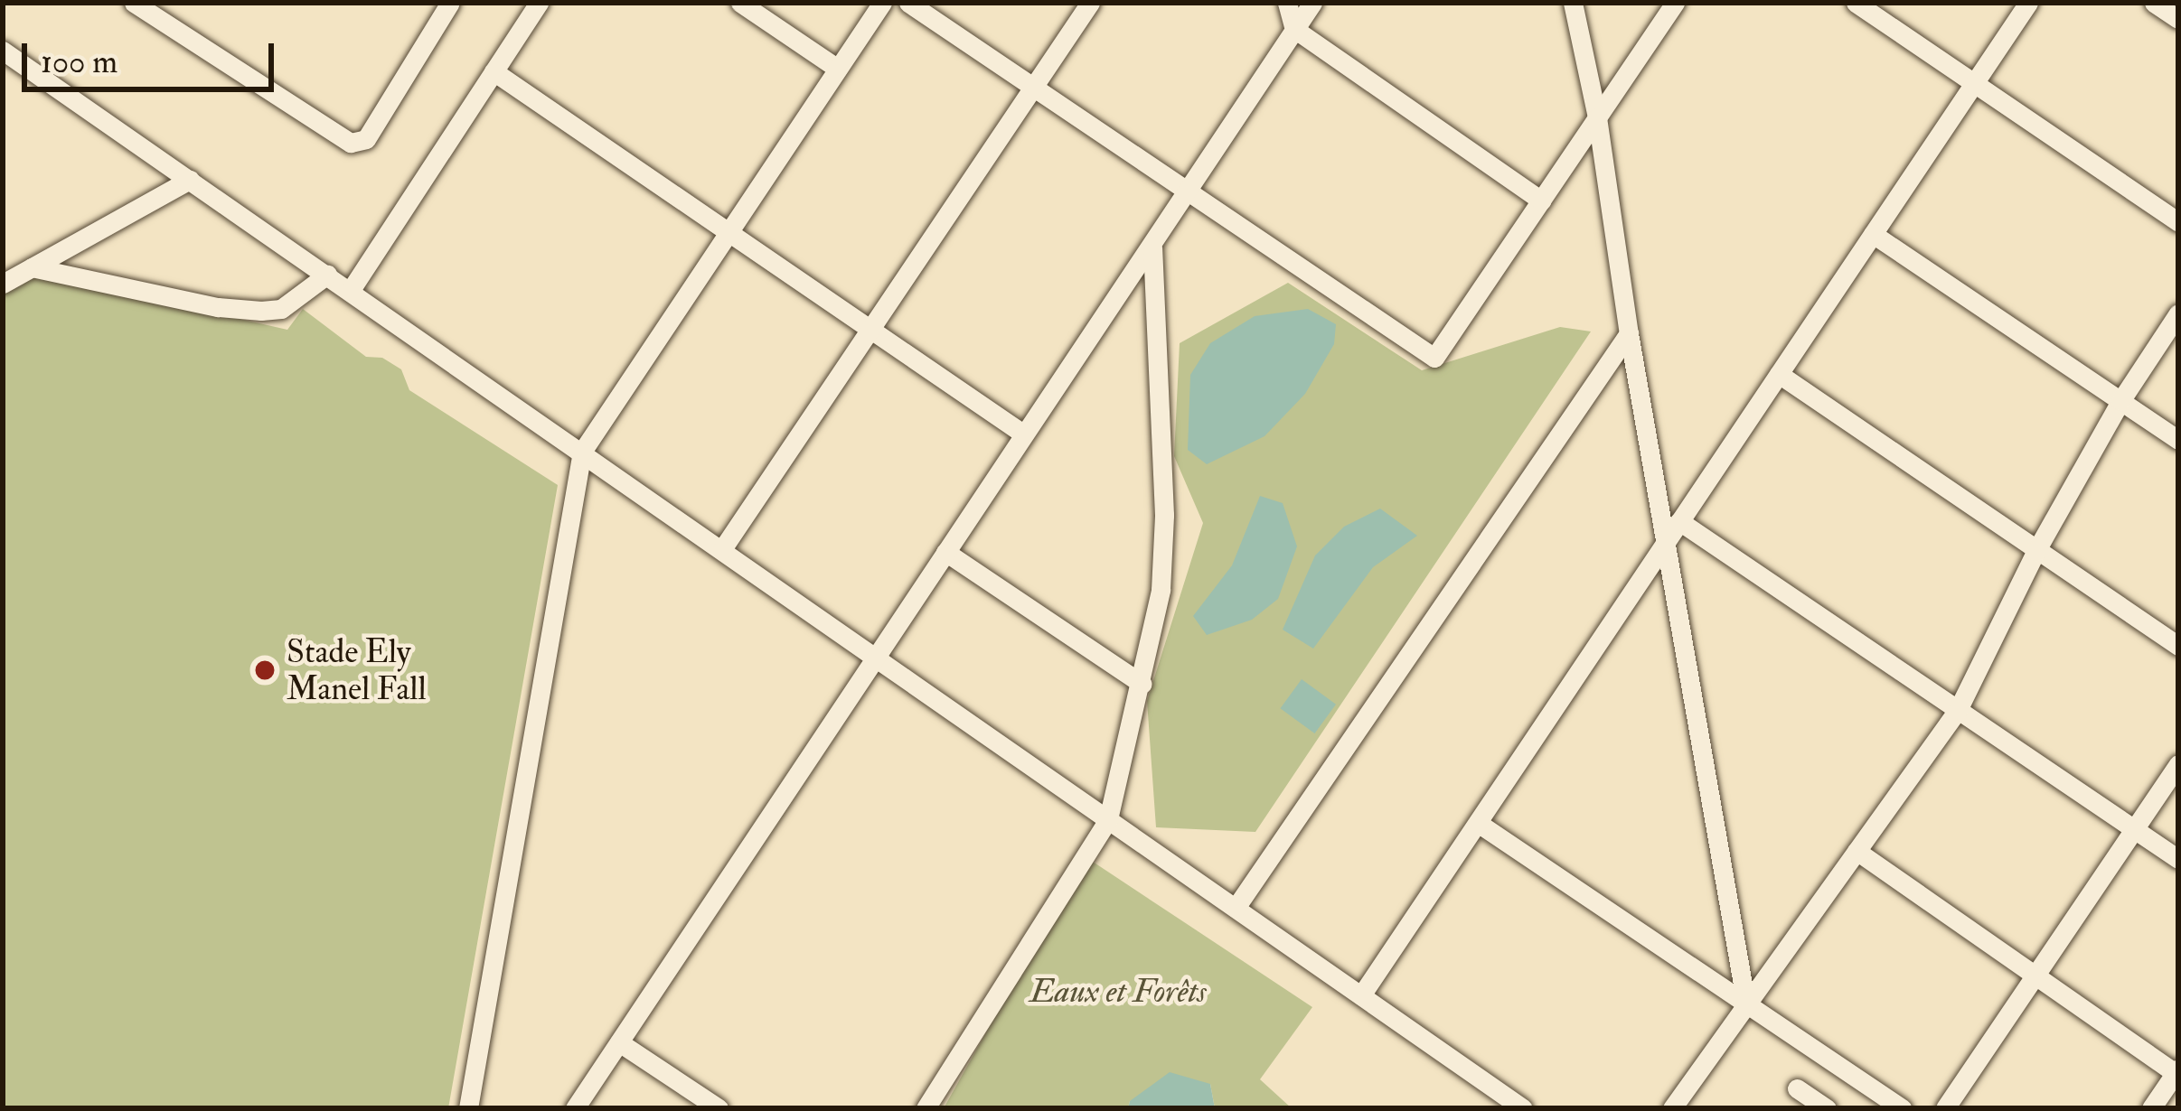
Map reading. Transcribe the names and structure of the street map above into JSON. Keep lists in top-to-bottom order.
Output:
{
  "parks": ["Eaux et Forêts"],
  "places": ["Stade Ely Manel Fall"],
  "scale_bar": "100 m"
}
